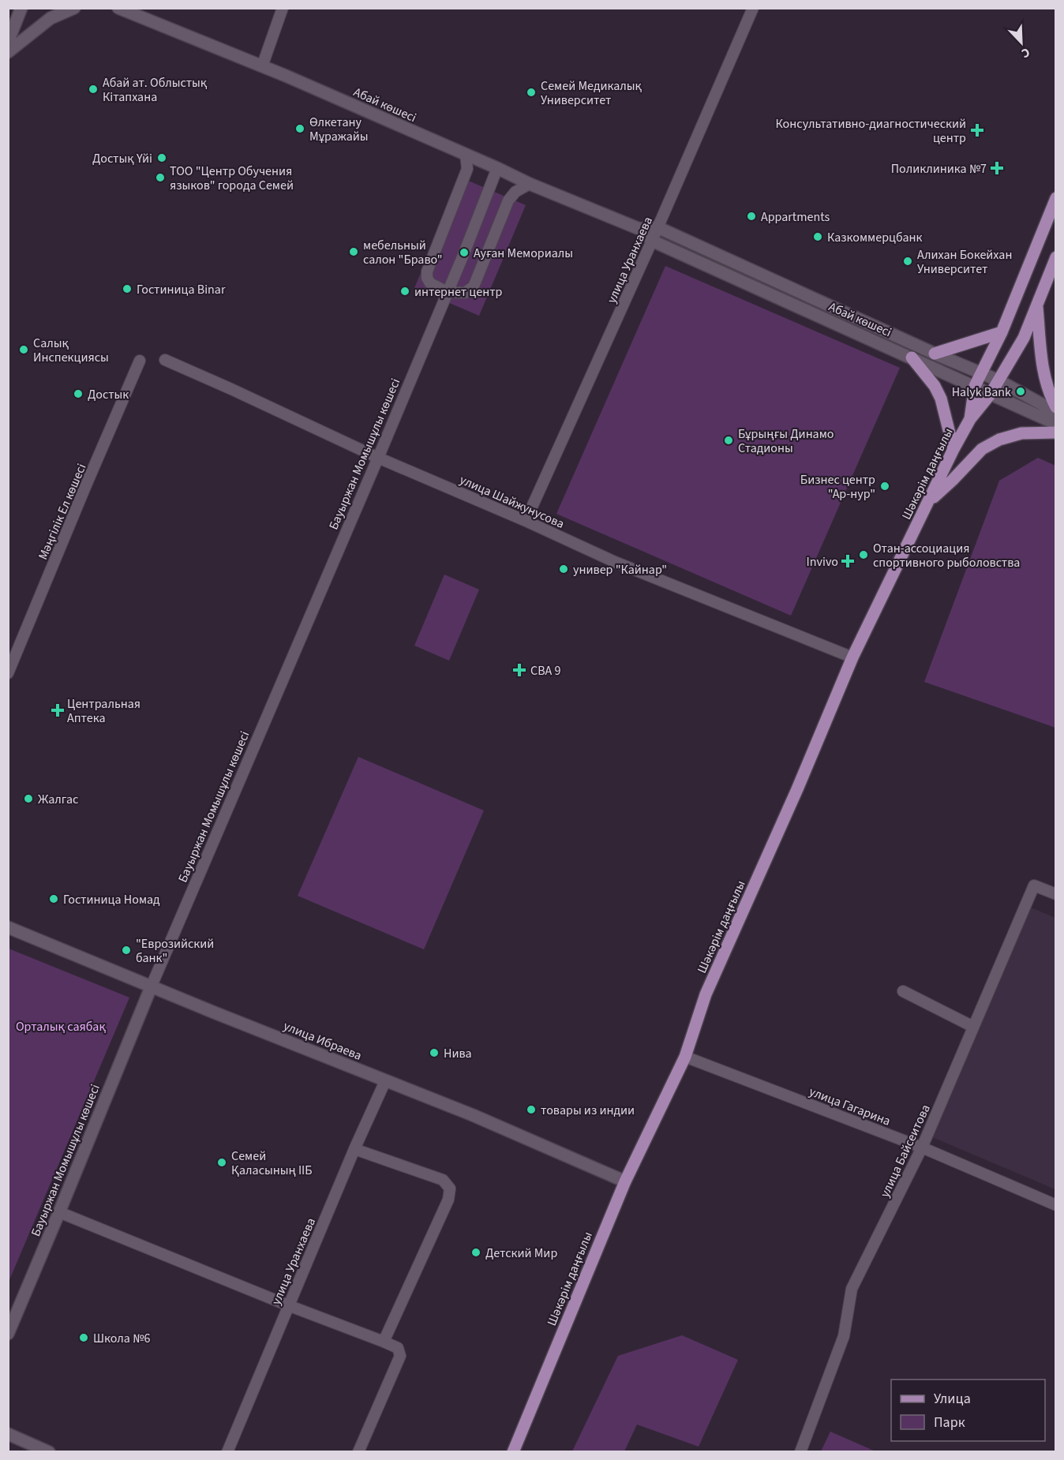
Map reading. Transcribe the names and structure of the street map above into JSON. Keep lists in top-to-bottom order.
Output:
{
  "streets": {
    "main road": [
      "Абай көшесі",
      "Бауыржан Момышұлы көшесі",
      "Шәкәрім даңғылы",
      "улица Ибраева"
    ],
    "street": [
      "улица Уранхаева",
      "улица Шайжунусова",
      "Мәңгілік Ел көшесі",
      "улица Гагарина",
      "улица Байсеитова"
    ]
  },
  "crossings": [
    ["Абай көшесі", "улица Уранхаева"],
    ["Абай көшесі", "Бауыржан Момышұлы көшесі"],
    ["Абай көшесі", "Шәкәрім даңғылы"],
    ["улица Уранхаева", "улица Шайжунусова"],
    ["улица Уранхаева", "улица Ибраева"],
    ["Бауыржан Момышұлы көшесі", "улица Шайжунусова"],
    ["Бауыржан Момышұлы көшесі", "улица Ибраева"],
    ["Шәкәрім даңғылы", "улица Шайжунусова"],
    ["Шәкәрім даңғылы", "улица Ибраева"],
    ["Шәкәрім даңғылы", "улица Гагарина"],
    ["улица Гагарина", "улица Байсеитова"]
  ],
  "parks": ["Орталық саябақ"],
  "places": {
    "other": [
      "Абай ат. Облыстық Кітапхана",
      "Семей Медикалық Университет",
      "Өлкетану Мұражайы",
      "Достық Үйі",
      "ТОО \"Центр Обучения языков\" города Семей",
      "Appartments",
      "Казкоммерцбанк",
      "мебельный салон \"Браво\"",
      "Ауған Мемориалы",
      "Алихан Бокейхан Университет",
      "Гостиница Binar",
      "интернет центр",
      "Салық Инспекциясы",
      "Halyk Bank",
      "Достык",
      "Бұрыңғы Динамо Стадионы",
      "Бизнес центр \"Ар-нур\"",
      "Отан-ассоциация спортивного рыболовства",
      "универ \"Кайнар\"",
      "Жалгас",
      "Гостиница Номад",
      "\"Еврозийский банк\"",
      "Нива",
      "товары из индии",
      "Семей Қаласының ІІБ",
      "Детский Мир",
      "Школа №6"
    ],
    "health": [
      "Консультативно-диагностический центр",
      "Поликлиника №7",
      "Invivo",
      "СВА 9",
      "Центральная Аптека"
    ]
  },
  "legend": ["Улица", "Парк"],
  "north": "bottom right"
}
